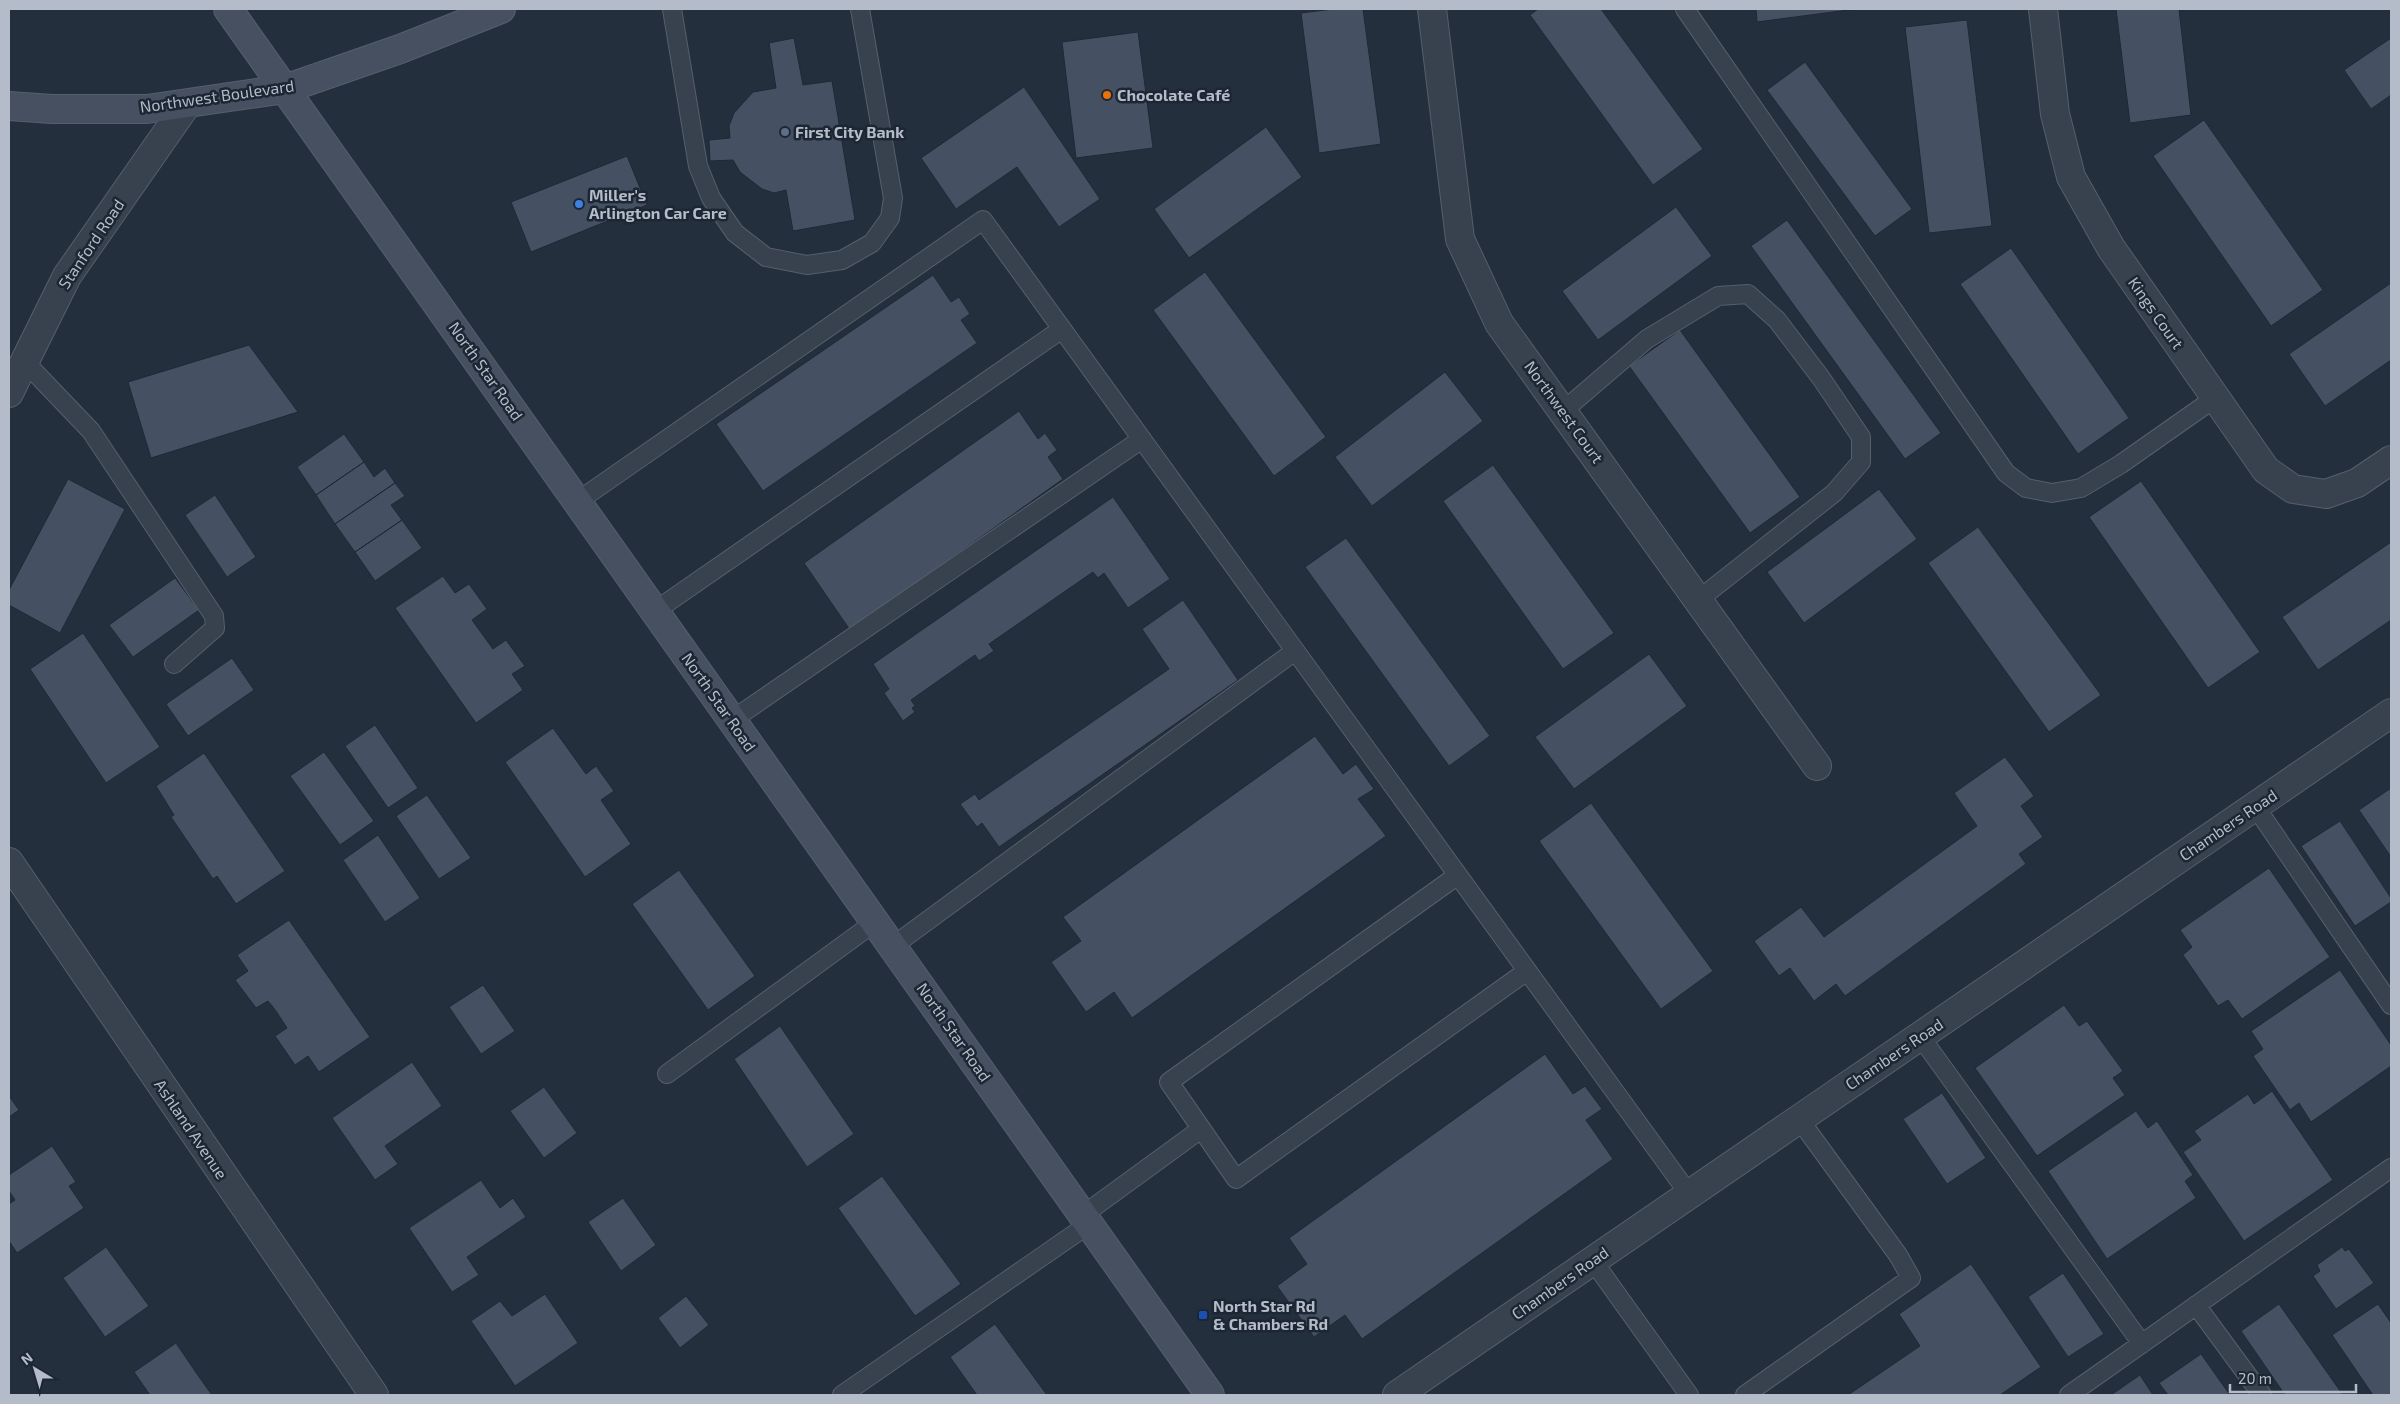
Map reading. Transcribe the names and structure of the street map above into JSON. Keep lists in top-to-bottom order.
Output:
{
  "streets": {
    "street": [
      "Northwest Boulevard",
      "Stanford Road",
      "Kings Court",
      "North Star Road",
      "Northwest Court",
      "Chambers Road",
      "Ashland Avenue"
    ]
  },
  "crossings": [
    ["Northwest Boulevard", "Stanford Road"],
    ["Northwest Boulevard", "North Star Road"]
  ],
  "places": {
    "other": ["Chocolate Café", "First City Bank", "Miller's Arlington Car Care"],
    "transit": ["North Star Rd & Chambers Rd"]
  },
  "scale_bar": "20 m",
  "north": "top left"
}
